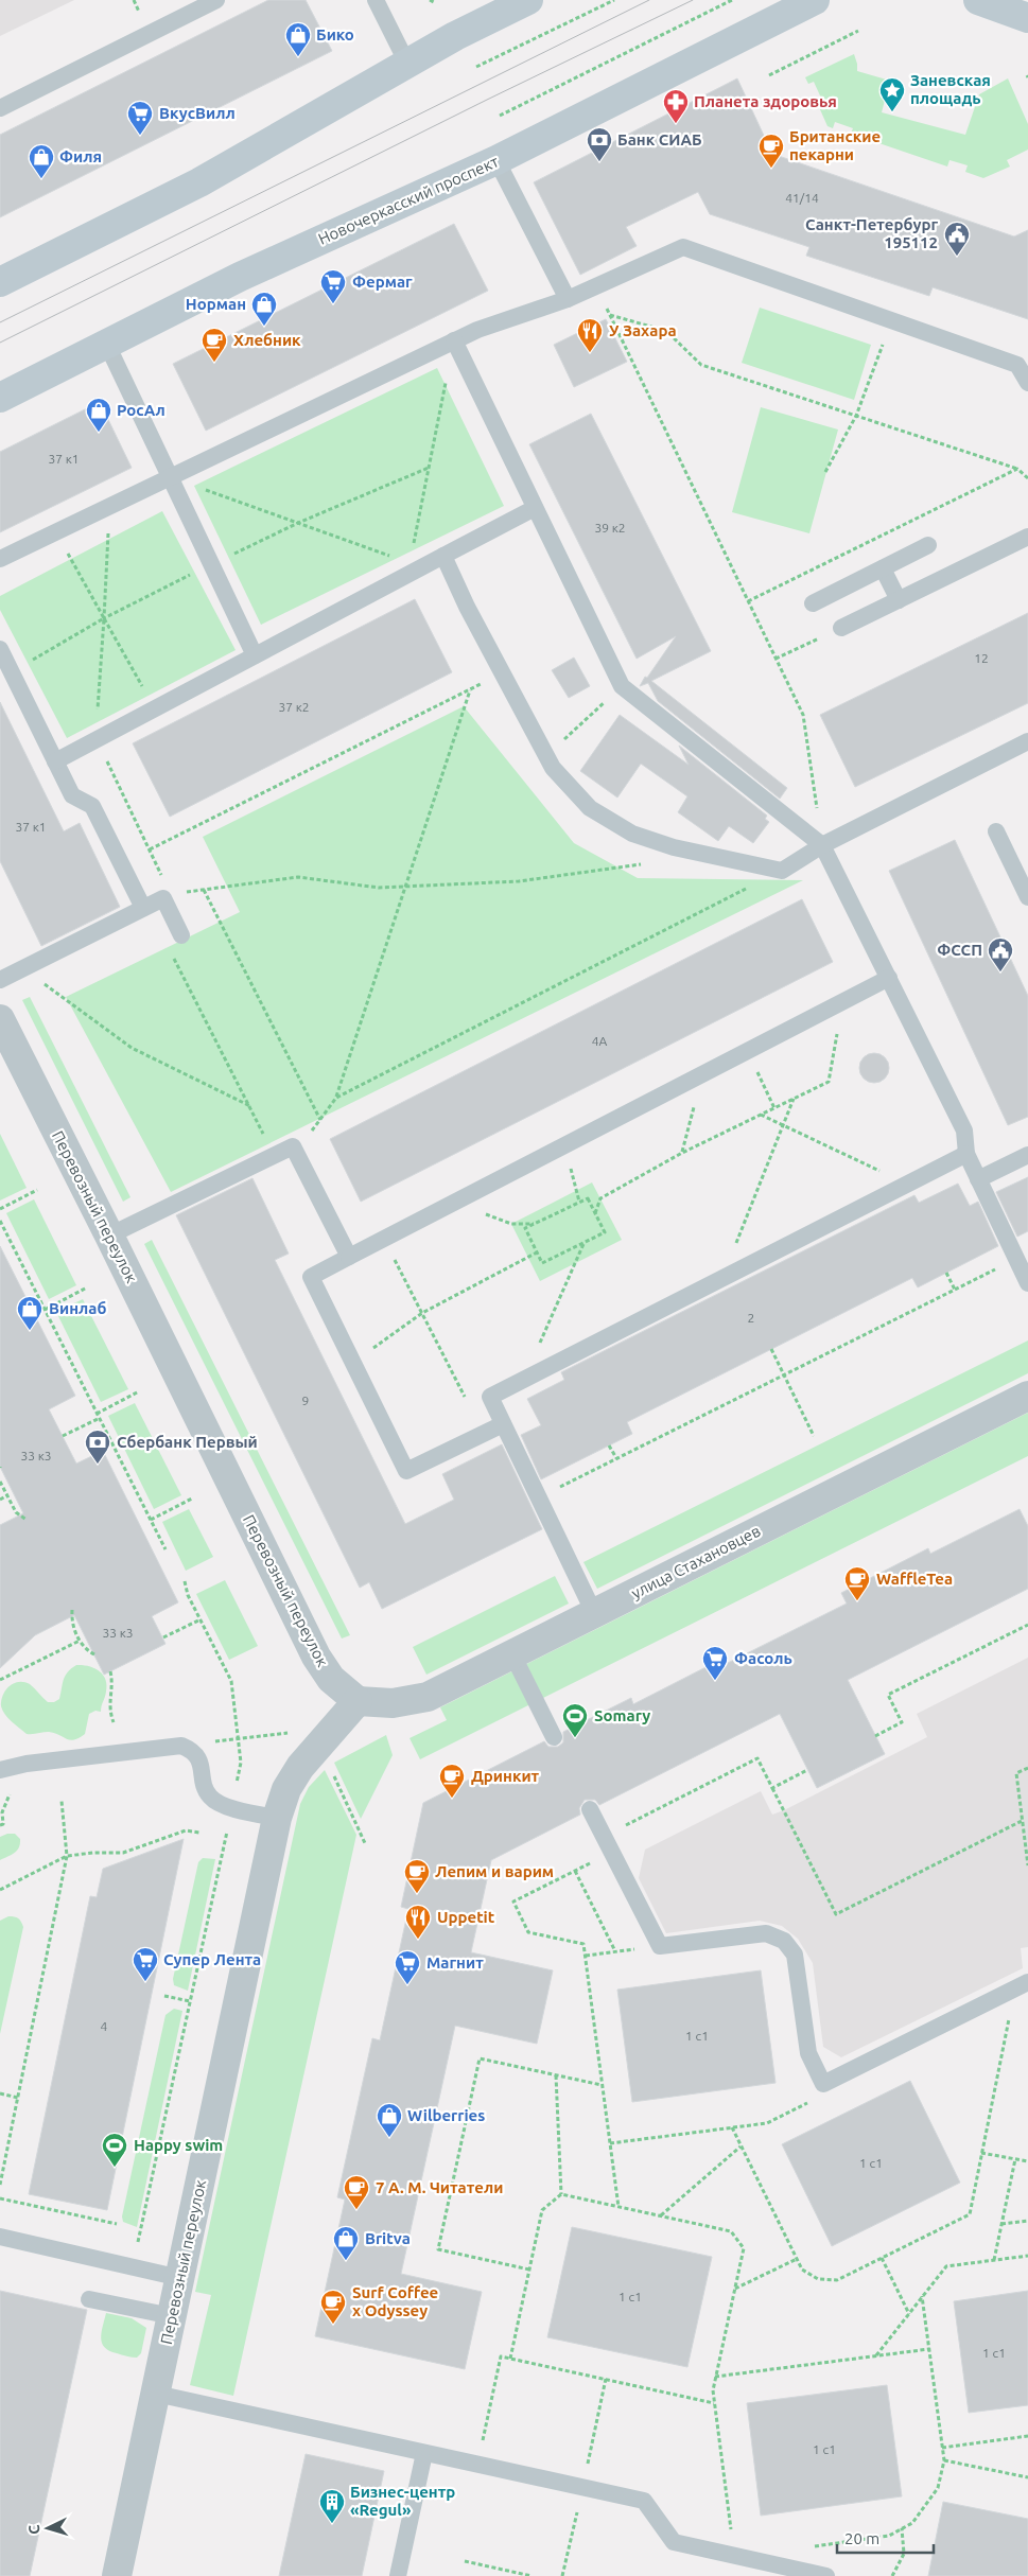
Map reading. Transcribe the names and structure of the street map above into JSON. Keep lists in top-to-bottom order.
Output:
{
  "streets": {
    "main road": ["Новочеркасский проспект"],
    "street": ["Перевозный переулок", "улица Стахановцев"]
  },
  "crossings": [
    ["Перевозный переулок", "улица Стахановцев"]
  ],
  "places": {
    "shop": [
      "Бико",
      "Филя",
      "Норман",
      "РосАл",
      "Винлаб",
      "Wilberries",
      "Britva"
    ],
    "place": ["Заневская площадь"],
    "pharmacy": ["Планета здоровья"],
    "supermarket": [
      "ВкусВилл",
      "Фермаг",
      "Фасоль",
      "Супер Лента",
      "Магнит"
    ],
    "bank": ["Банк СИАБ", "Сбербанк Первый"],
    "cafe": [
      "Британские пекарни",
      "Хлебник",
      "WaffleTea",
      "Дринкит",
      "Лепим и варим",
      "7 А. М. Читатели",
      "Surf Coffee х Odyssey"
    ],
    "public building": ["Санкт-Петербург 195112", "ФССП"],
    "restaurant": ["У Захара", "Uppetit"],
    "sports": ["Somary", "Happy swim"],
    "building": ["Бизнес-центр «Regul»"]
  },
  "house_numbers": [
    "41/14",
    "37 к1",
    "39 к2",
    "12",
    "37 к2",
    "37 к1",
    "4А",
    "2",
    "9",
    "33 к3",
    "33 к3",
    "4",
    "1 с1",
    "1 с1",
    "1 с1",
    "1 с1",
    "1 с1"
  ],
  "scale_bar": "20 m",
  "north": "left"
}
